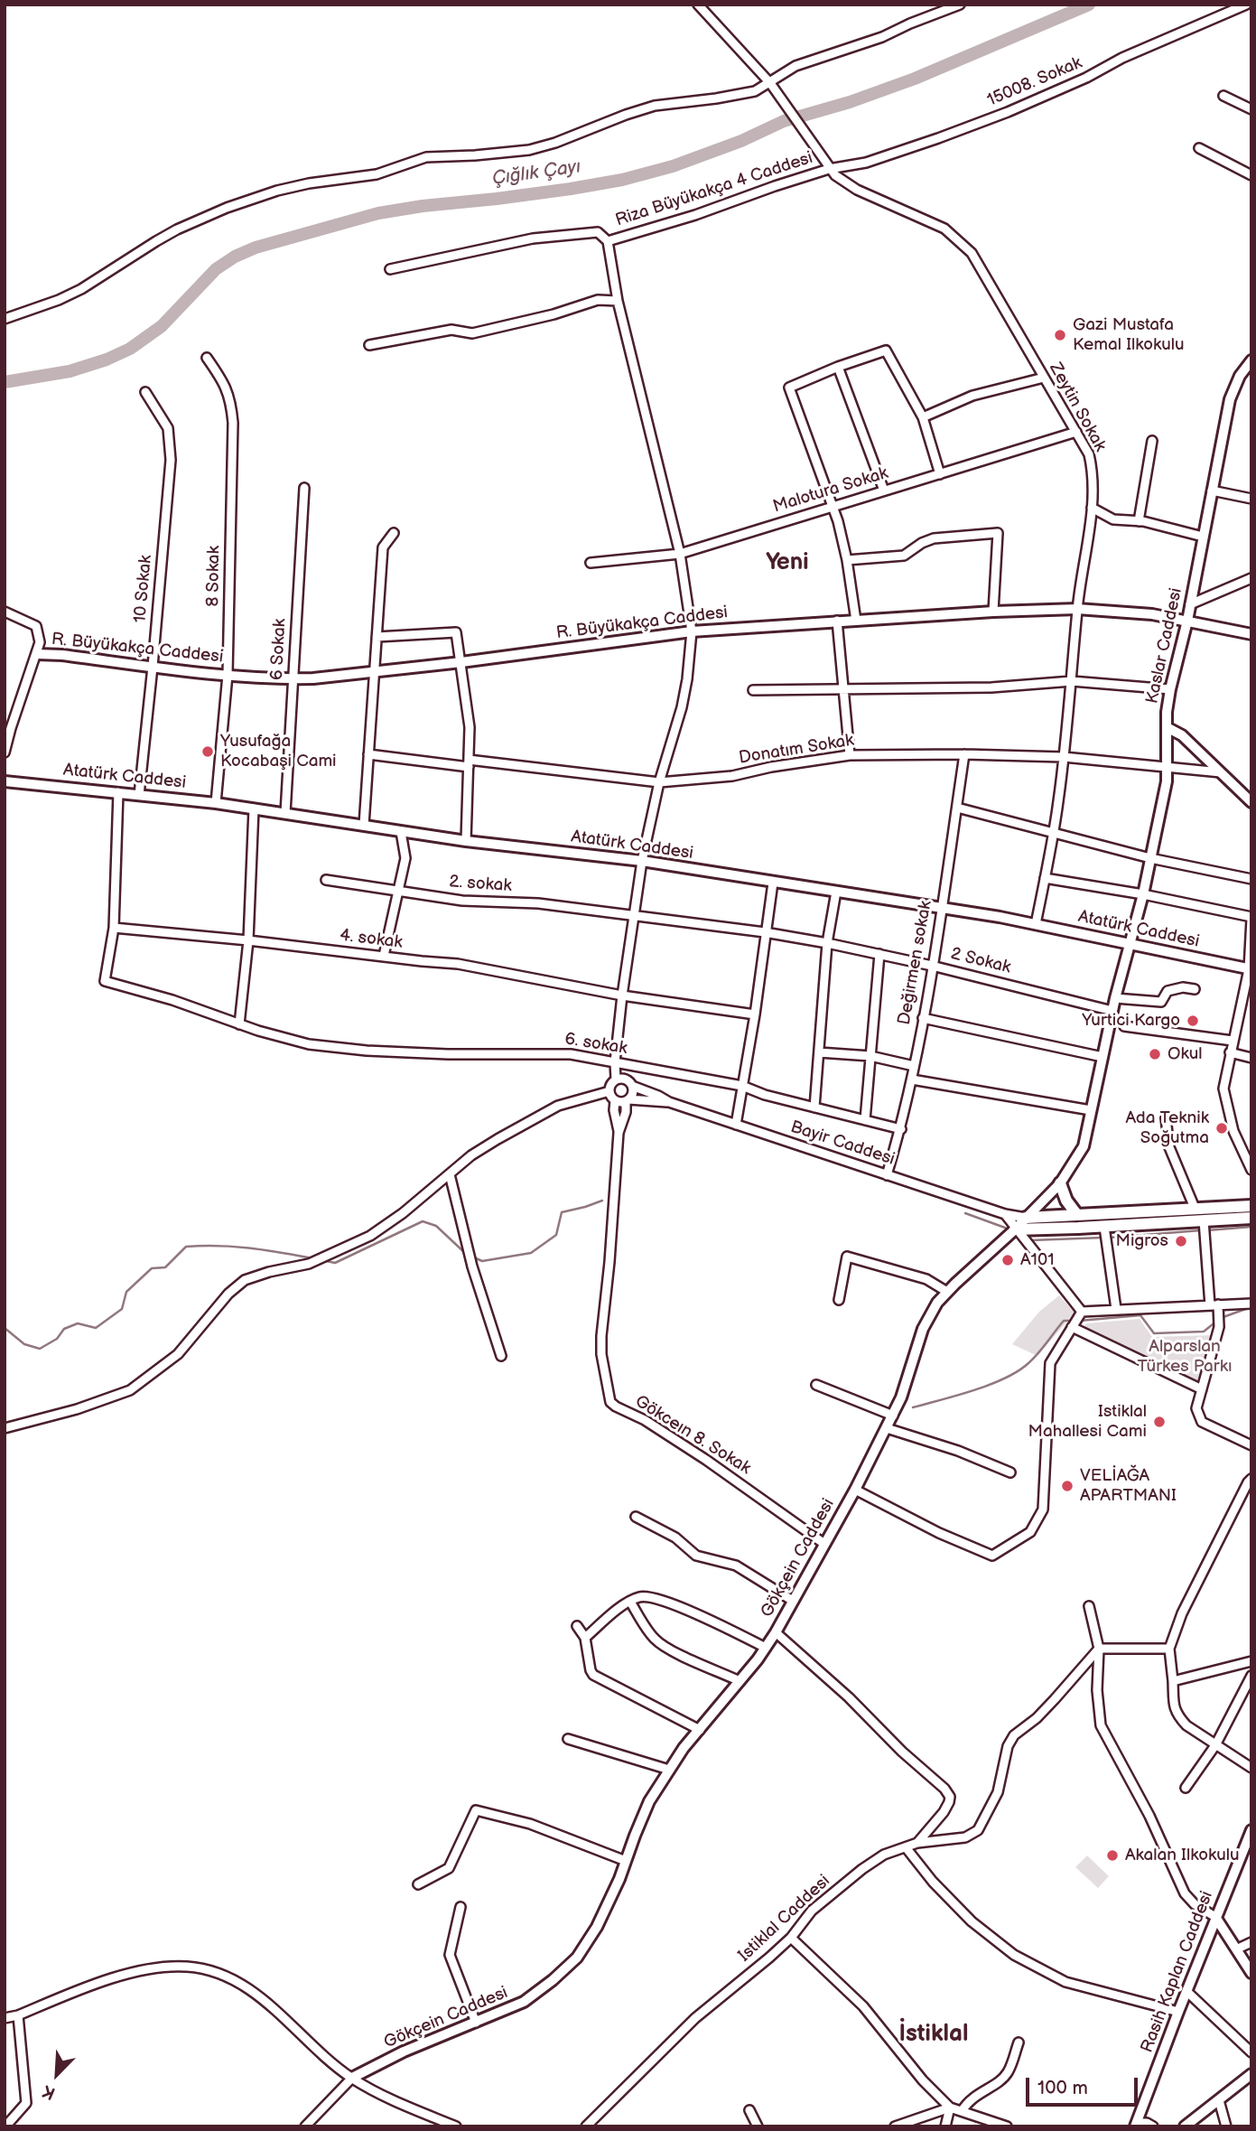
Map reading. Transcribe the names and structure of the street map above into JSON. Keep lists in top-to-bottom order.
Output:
{
  "streets": {
    "street": [
      "15008. Sokak",
      "Riza Büyükakça 4 Caddesi",
      "Zeytin Sokak",
      "Malotura Sokak",
      "8 Sokak",
      "10 Sokak",
      "R. Büyükakça Caddesi",
      "Kaslar Caddesi",
      "6 Sokak",
      "Donatım Sokak",
      "Atatürk Caddesi",
      "2. sokak",
      "4. sokak",
      "2 Sokak",
      "Değirmen sokak",
      "6. sokak",
      "Bayir Caddesi",
      "Gökceın 8. Sokak",
      "Gökçein Caddesi",
      "Istiklal Caddesi",
      "Rasih Kaplan Caddesi"
    ]
  },
  "crossings": [
    ["15008. Sokak", "Riza Büyükakça 4 Caddesi"],
    ["15008. Sokak", "Zeytin Sokak"],
    ["Riza Büyükakça 4 Caddesi", "Zeytin Sokak"],
    ["Zeytin Sokak", "Malotura Sokak"],
    ["Zeytin Sokak", "R. Büyükakça Caddesi"],
    ["Zeytin Sokak", "Donatım Sokak"],
    ["Zeytin Sokak", "Atatürk Caddesi"],
    ["8 Sokak", "R. Büyükakça Caddesi"],
    ["8 Sokak", "Atatürk Caddesi"],
    ["10 Sokak", "R. Büyükakça Caddesi"],
    ["10 Sokak", "Atatürk Caddesi"],
    ["R. Büyükakça Caddesi", "Kaslar Caddesi"],
    ["R. Büyükakça Caddesi", "6 Sokak"],
    ["Kaslar Caddesi", "Donatım Sokak"],
    ["Kaslar Caddesi", "Atatürk Caddesi"],
    ["Kaslar Caddesi", "Gökçein Caddesi"],
    ["6 Sokak", "Atatürk Caddesi"],
    ["Donatım Sokak", "Değirmen sokak"],
    ["Atatürk Caddesi", "Değirmen sokak"],
    ["Atatürk Caddesi", "Gökçein Caddesi"],
    ["2. sokak", "2 Sokak"],
    ["4. sokak", "6. sokak"],
    ["2 Sokak", "Değirmen sokak"],
    ["2 Sokak", "Gökçein Caddesi"],
    ["Değirmen sokak", "6. sokak"],
    ["Değirmen sokak", "Bayir Caddesi"],
    ["Bayir Caddesi", "Gökceın 8. Sokak"],
    ["Bayir Caddesi", "Gökçein Caddesi"],
    ["Gökceın 8. Sokak", "Gökçein Caddesi"]
  ],
  "districts": ["Yeni", "İstiklal"],
  "water": ["Çığlık Çayı"],
  "parks": ["Alparslan Türkes Parkı"],
  "places": [
    "Gazi Mustafa Kemal Ilkokulu",
    "Yusufağa Kocabaşi Cami",
    "Yurtici Kargo",
    "Okul",
    "Ada Teknik Soğutma",
    "Migros",
    "A101",
    "Istiklal Mahallesi Cami",
    "VELİAĞA APARTMANI",
    "Akalan Ilkokulu"
  ],
  "scale_bar": "100 m",
  "north": "bottom left"
}
